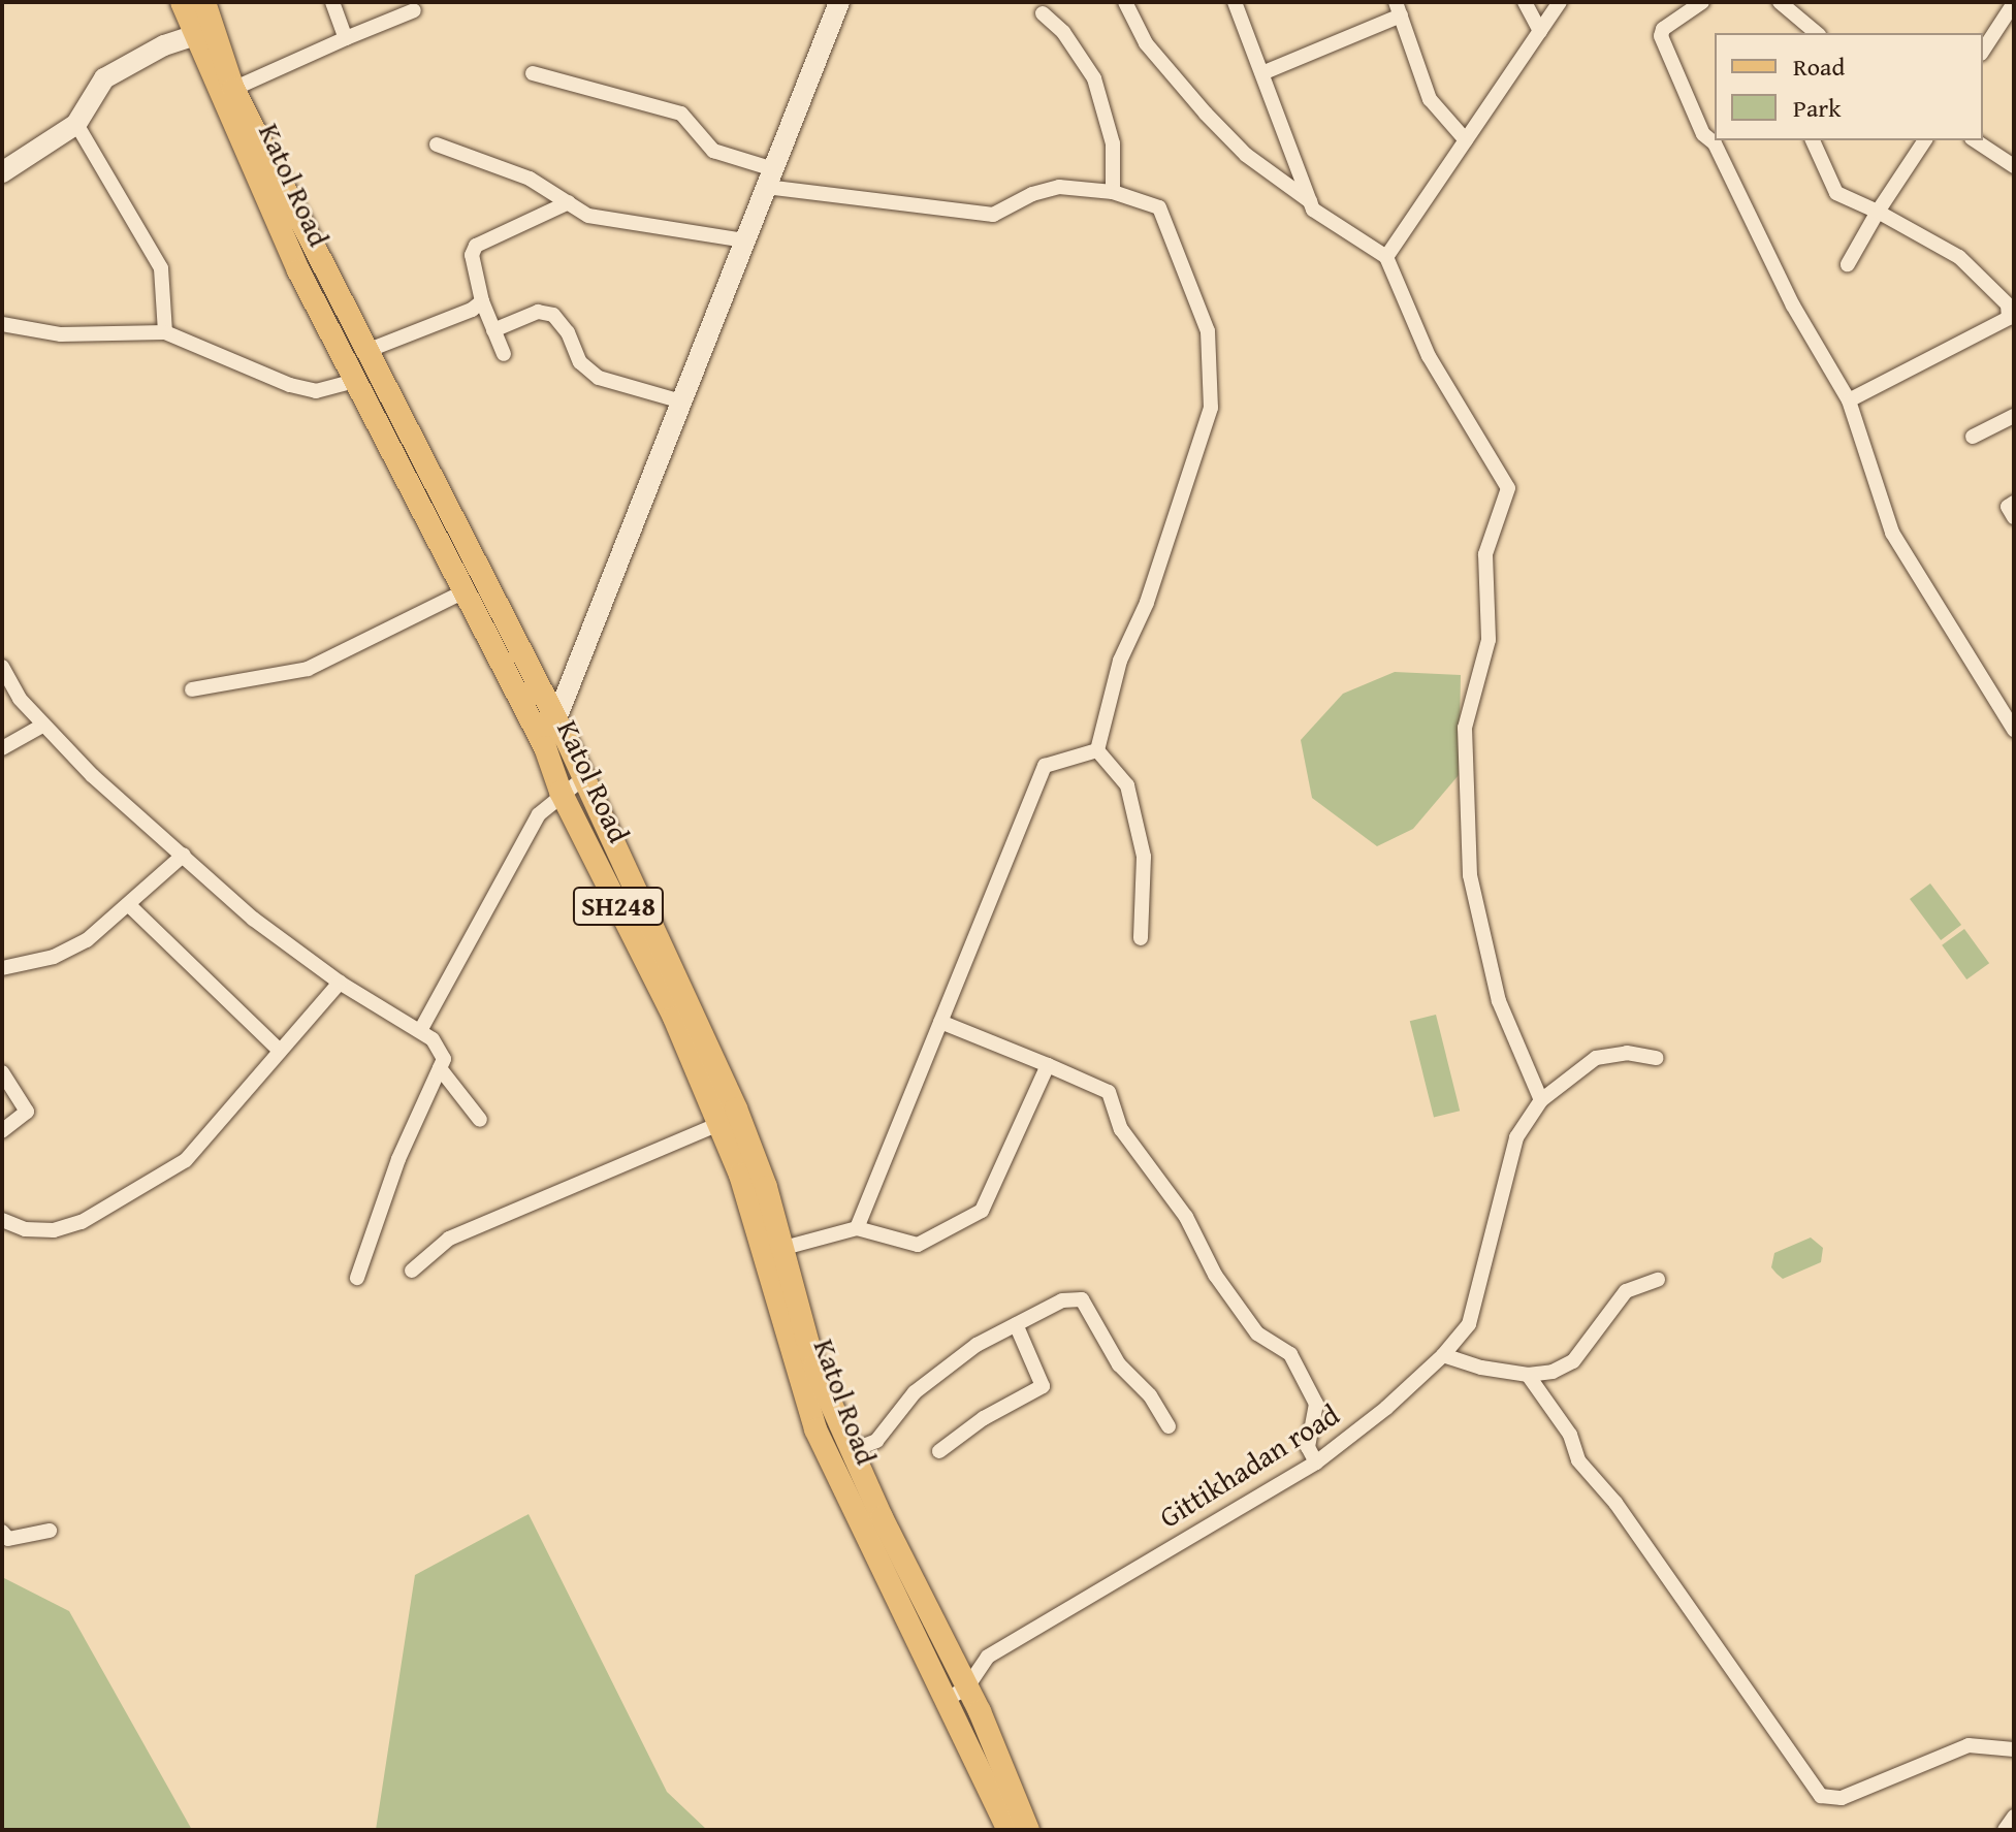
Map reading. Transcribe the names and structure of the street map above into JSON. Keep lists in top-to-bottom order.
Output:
{
  "streets": {
    "main road": ["Katol Road", "SH248"],
    "street": ["Gittikhadan road"]
  },
  "crossings": [
    ["Katol Road", "Gittikhadan road"]
  ],
  "legend": ["Road", "Park"]
}
